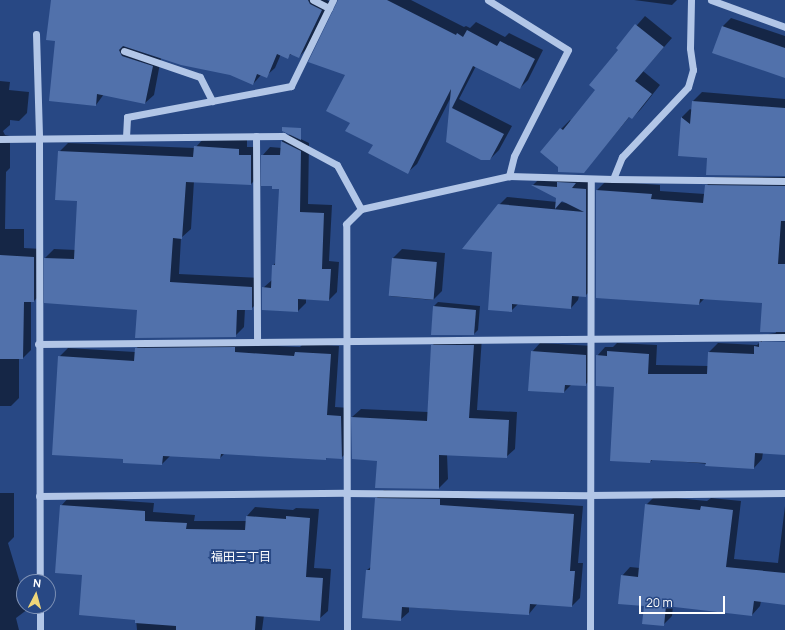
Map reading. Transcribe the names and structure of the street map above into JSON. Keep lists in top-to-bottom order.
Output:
{
  "districts": ["福田三丁目"],
  "scale_bar": "20 m",
  "north": "top"
}
